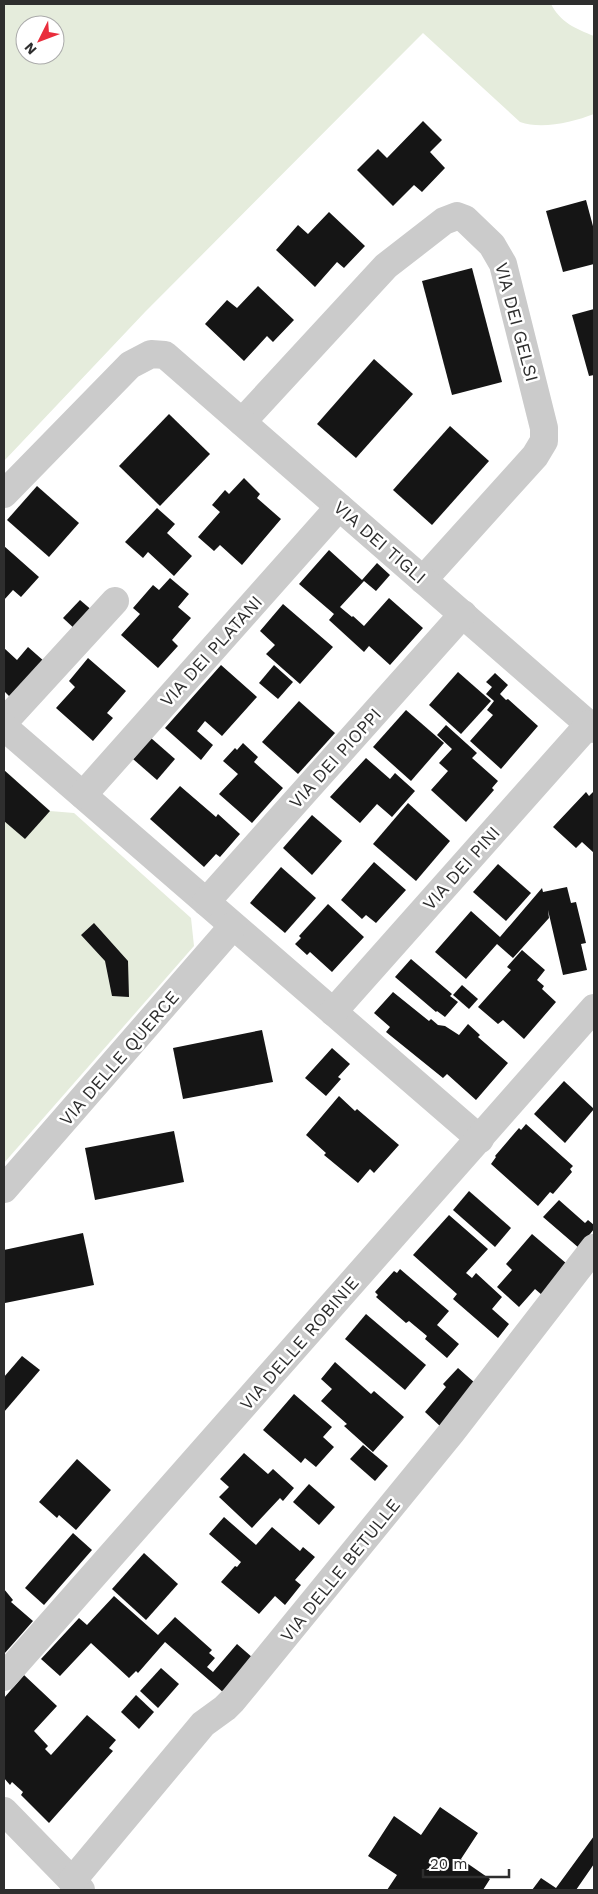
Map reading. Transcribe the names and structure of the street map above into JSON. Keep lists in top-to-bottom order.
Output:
{
  "streets": {
    "street": [
      "VIA DEI GELSI",
      "VIA DEI TIGLI",
      "VIA DEI PLATANI",
      "VIA DEI PIOPPI",
      "VIA DEI PINI",
      "VIA DELLE QUERCE",
      "VIA DELLE ROBINIE",
      "VIA DELLE BETULLE"
    ]
  },
  "crossings": [
    ["VIA DEI GELSI", "VIA DEI TIGLI"],
    ["VIA DEI TIGLI", "VIA DEI PLATANI"],
    ["VIA DEI TIGLI", "VIA DEI PIOPPI"],
    ["VIA DEI TIGLI", "VIA DEI PINI"]
  ],
  "scale_bar": "20 m",
  "north": "bottom left"
}
